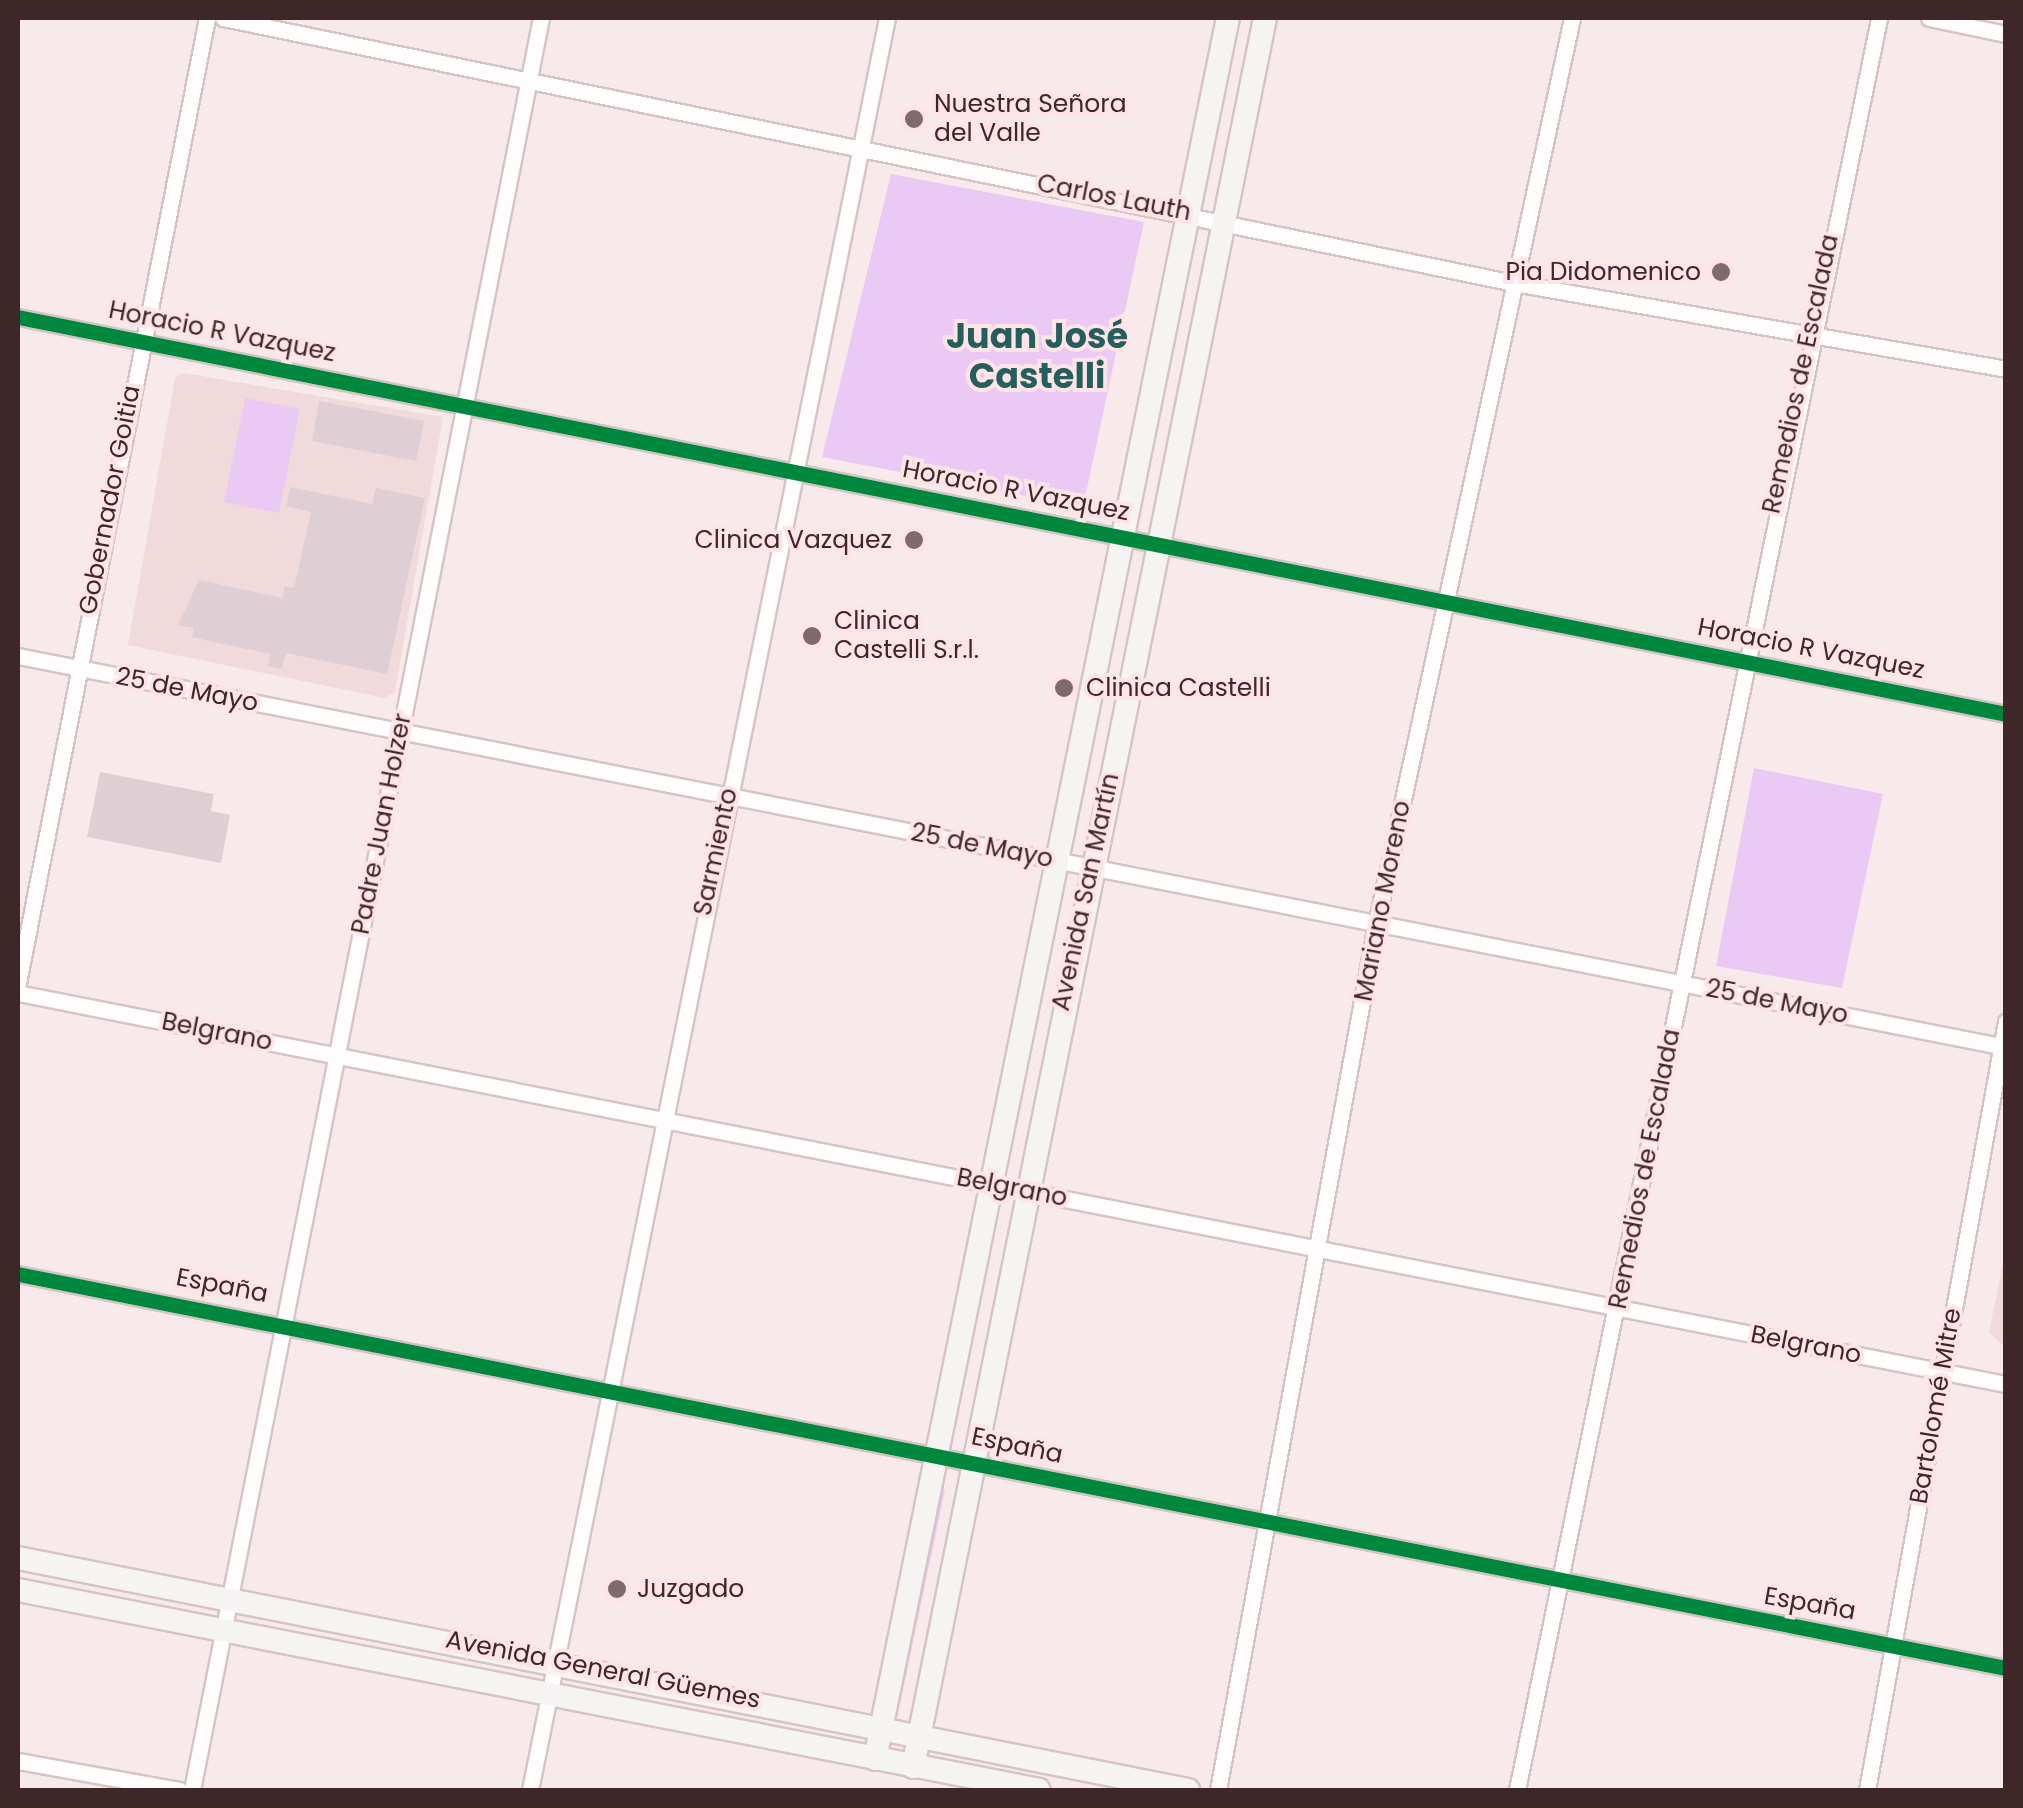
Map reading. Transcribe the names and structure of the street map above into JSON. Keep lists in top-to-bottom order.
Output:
{
  "streets": {
    "main road": ["Avenida San Martín", "Avenida General Güemes"],
    "street": [
      "Carlos Lauth",
      "Horacio R Vazquez",
      "Remedios de Escalada",
      "Gobernador Goitia",
      "25 de Mayo",
      "Padre Juan Holzer",
      "Sarmiento",
      "Mariano Moreno",
      "Belgrano",
      "España",
      "Bartolomé Mitre"
    ]
  },
  "crossings": [
    ["Carlos Lauth", "Remedios de Escalada"],
    ["Carlos Lauth", "Padre Juan Holzer"],
    ["Carlos Lauth", "Sarmiento"],
    ["Carlos Lauth", "Avenida San Martín"],
    ["Carlos Lauth", "Mariano Moreno"],
    ["Horacio R Vazquez", "Remedios de Escalada"],
    ["Horacio R Vazquez", "Gobernador Goitia"],
    ["Horacio R Vazquez", "Padre Juan Holzer"],
    ["Horacio R Vazquez", "Sarmiento"],
    ["Horacio R Vazquez", "Avenida San Martín"],
    ["Horacio R Vazquez", "Mariano Moreno"],
    ["Remedios de Escalada", "25 de Mayo"],
    ["Remedios de Escalada", "Belgrano"],
    ["Remedios de Escalada", "España"],
    ["Gobernador Goitia", "25 de Mayo"],
    ["25 de Mayo", "Padre Juan Holzer"],
    ["25 de Mayo", "Sarmiento"],
    ["25 de Mayo", "Avenida San Martín"],
    ["25 de Mayo", "Mariano Moreno"],
    ["25 de Mayo", "Bartolomé Mitre"],
    ["Padre Juan Holzer", "Belgrano"],
    ["Padre Juan Holzer", "España"],
    ["Padre Juan Holzer", "Avenida General Güemes"],
    ["Sarmiento", "Belgrano"],
    ["Sarmiento", "España"],
    ["Sarmiento", "Avenida General Güemes"],
    ["Avenida San Martín", "Belgrano"],
    ["Avenida San Martín", "España"],
    ["Avenida San Martín", "Avenida General Güemes"],
    ["Mariano Moreno", "Belgrano"],
    ["Mariano Moreno", "España"],
    ["Belgrano", "Bartolomé Mitre"],
    ["España", "Bartolomé Mitre"]
  ],
  "districts": ["Juan José Castelli"],
  "places": [
    "Nuestra Señora del Valle",
    "Pia Didomenico",
    "Clinica Vazquez",
    "Clinica Castelli S.r.l.",
    "Clinica Castelli",
    "Juzgado"
  ]
}
